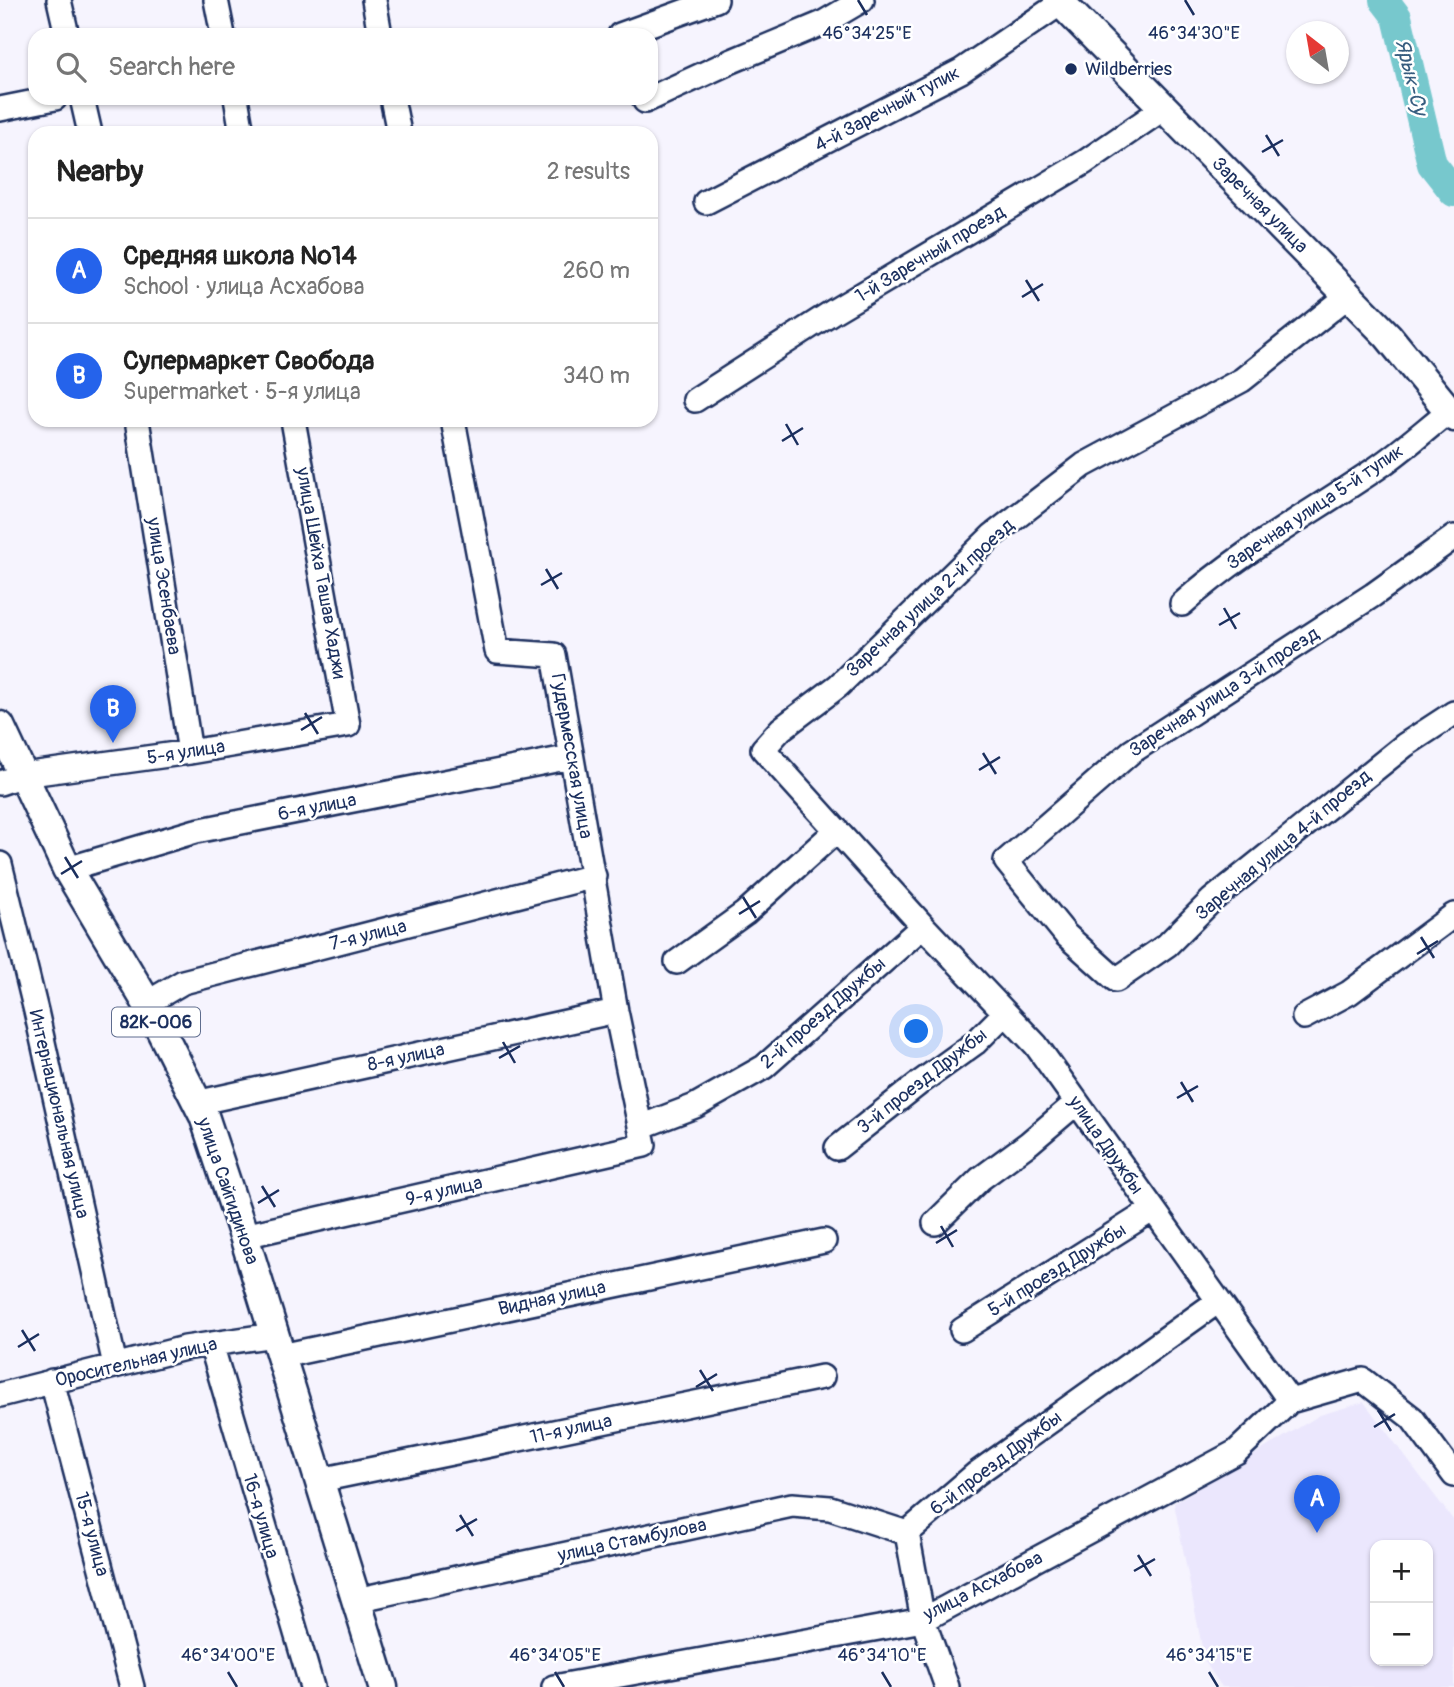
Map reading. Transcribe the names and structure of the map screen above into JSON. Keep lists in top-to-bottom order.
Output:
{
  "streets": {
    "main road": ["Заречная улица", "82К-006", "улица Сайгидинова"],
    "street": [
      "4-й Заречный тупик",
      "1-й Заречный проезд",
      "Заречная улица 5-й тупик",
      "улица Шейха Ташав Хаджи",
      "улица Эсенбаева",
      "Заречная улица 2-й проезд",
      "Заречная улица 3-й проезд",
      "5-я улица",
      "Гудермесская улица",
      "6-я улица",
      "Заречная улица 4-й проезд",
      "7-я улица",
      "2-й проезд Дружбы",
      "8-я улица",
      "3-й проезд Дружбы",
      "Интернациональная улица",
      "улица Дружбы",
      "9-я улица",
      "5-й проезд Дружбы",
      "Видная улица",
      "Оросительная улица",
      "11-я улица",
      "6-й проезд Дружбы",
      "16-я улица",
      "15-я улица",
      "улица Стамбулова",
      "улица Асхабова"
    ]
  },
  "crossings": [
    ["4-й Заречный тупик", "Заречная улица"],
    ["Заречная улица", "1-й Заречный проезд"],
    ["Заречная улица", "Заречная улица 5-й тупик"],
    ["Заречная улица", "Заречная улица 2-й проезд"],
    ["улица Шейха Ташав Хаджи", "5-я улица"],
    ["улица Эсенбаева", "5-я улица"],
    ["Заречная улица 2-й проезд", "улица Дружбы"],
    ["Заречная улица 3-й проезд", "Заречная улица 4-й проезд"],
    ["5-я улица", "улица Сайгидинова"],
    ["Гудермесская улица", "6-я улица"],
    ["Гудермесская улица", "7-я улица"],
    ["Гудермесская улица", "2-й проезд Дружбы"],
    ["Гудермесская улица", "8-я улица"],
    ["Гудермесская улица", "9-я улица"],
    ["6-я улица", "улица Сайгидинова"],
    ["7-я улица", "улица Сайгидинова"],
    ["2-й проезд Дружбы", "улица Дружбы"],
    ["2-й проезд Дружбы", "9-я улица"],
    ["8-я улица", "улица Сайгидинова"],
    ["3-й проезд Дружбы", "улица Дружбы"],
    ["Интернациональная улица", "Оросительная улица"],
    ["улица Дружбы", "5-й проезд Дружбы"],
    ["улица Дружбы", "6-й проезд Дружбы"],
    ["улица Дружбы", "улица Асхабова"],
    ["улица Сайгидинова", "9-я улица"],
    ["улица Сайгидинова", "Видная улица"],
    ["улица Сайгидинова", "Оросительная улица"],
    ["улица Сайгидинова", "11-я улица"],
    ["улица Сайгидинова", "улица Стамбулова"],
    ["Видная улица", "Оросительная улица"],
    ["Оросительная улица", "16-я улица"],
    ["Оросительная улица", "15-я улица"],
    ["6-й проезд Дружбы", "улица Стамбулова"]
  ],
  "water": ["Ярык-Су"],
  "places": ["Wildberries"],
  "north": "top left",
  "page": {
    "search": "Search here",
    "heading": ["Nearby", "2 results"],
    "list": [
      {
        "mark": "A",
        "name": "Средняя школа №14",
        "note": "School · улица Асхабова",
        "value": "260 m"
      },
      {
        "mark": "B",
        "name": "Супермаркет Свобода",
        "note": "Supermarket · 5-я улица",
        "value": "340 m"
      }
    ],
    "pins": ["B", "A"],
    "map_buttons": ["+", "−"]
  },
  "coordinates": [
    "46°34'25\"E",
    "46°34'30\"E",
    "46°34'00\"E",
    "46°34'05\"E",
    "46°34'10\"E",
    "46°34'15\"E"
  ]
}
